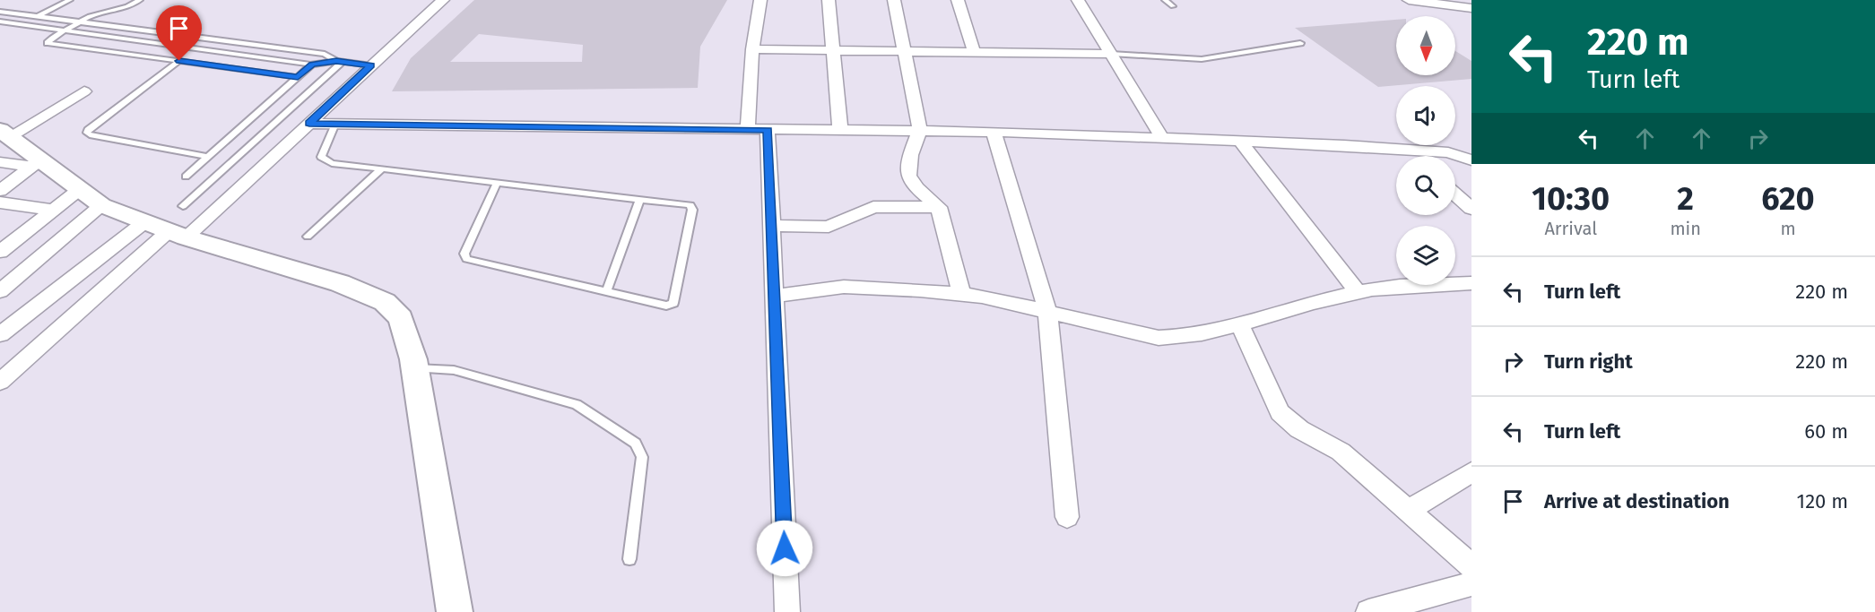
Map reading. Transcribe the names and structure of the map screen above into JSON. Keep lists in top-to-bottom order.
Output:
{
  "north": "bottom",
  "page": {
    "turn": ["220 m", "Turn left"],
    "eta": [
      "10:30",
      "Arrival",
      "2",
      "min",
      "620",
      "m"
    ],
    "list": [
      {
        "name": "Turn left",
        "value": "220 m"
      },
      {
        "name": "Turn right",
        "value": "220 m"
      },
      {
        "name": "Turn left",
        "value": "60 m"
      },
      {
        "name": "Arrive at destination",
        "value": "120 m"
      }
    ]
  }
}
